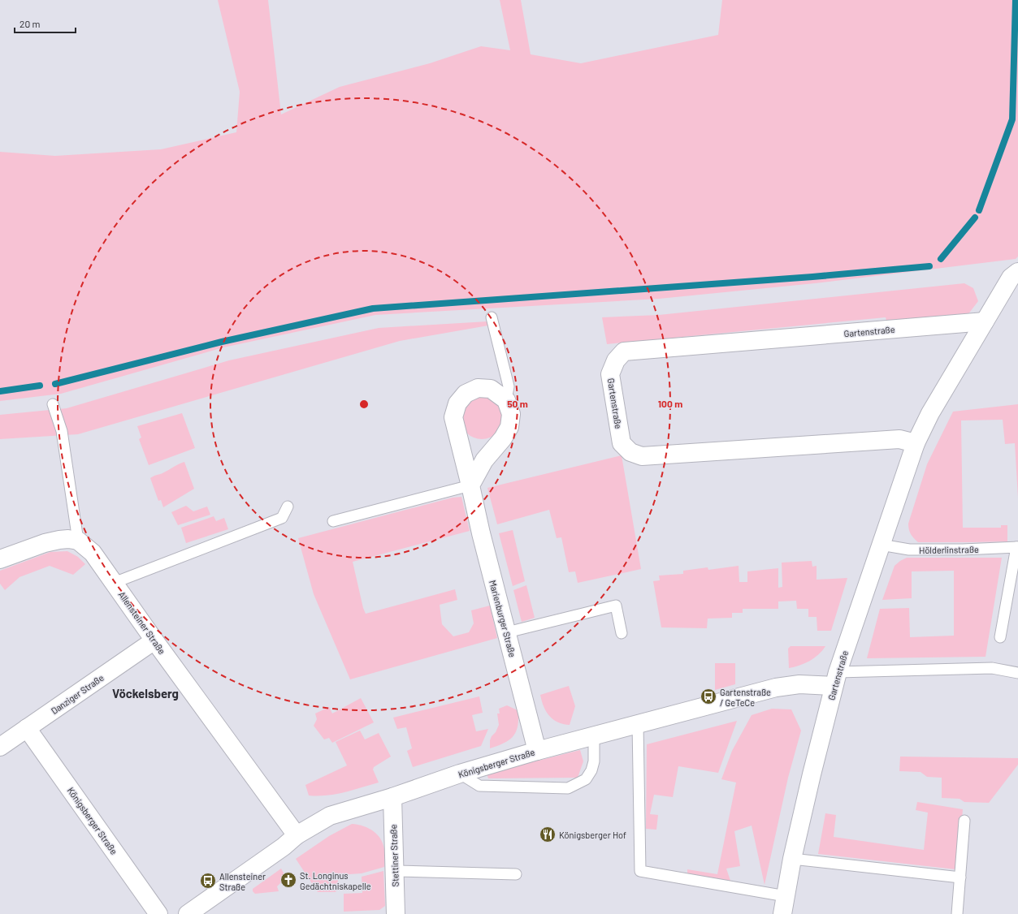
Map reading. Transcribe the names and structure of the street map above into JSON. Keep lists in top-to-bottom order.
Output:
{
  "streets": {
    "street": [
      "Gartenstraße",
      "Marienburger Straße",
      "Allensteiner Straße",
      "Danziger Straße",
      "Königsberger Straße",
      "Stettiner Straße"
    ],
    "lane": ["Hölderlinstraße"]
  },
  "crossings": [
    ["Gartenstraße", "Hölderlinstraße"],
    ["Gartenstraße", "Königsberger Straße"],
    ["Marienburger Straße", "Königsberger Straße"],
    ["Allensteiner Straße", "Danziger Straße"],
    ["Allensteiner Straße", "Königsberger Straße"],
    ["Danziger Straße", "Königsberger Straße"],
    ["Königsberger Straße", "Stettiner Straße"]
  ],
  "districts": ["Vöckelsberg"],
  "places": {
    "bus stop": ["Gartenstraße / GeTeCe", "Allensteiner Straße"],
    "restaurant": ["Königsberger Hof"],
    "church": ["St. Longinus Gedächtniskapelle"]
  },
  "scale_bar": "20 m",
  "rings": ["50 m", "100 m"]
}
